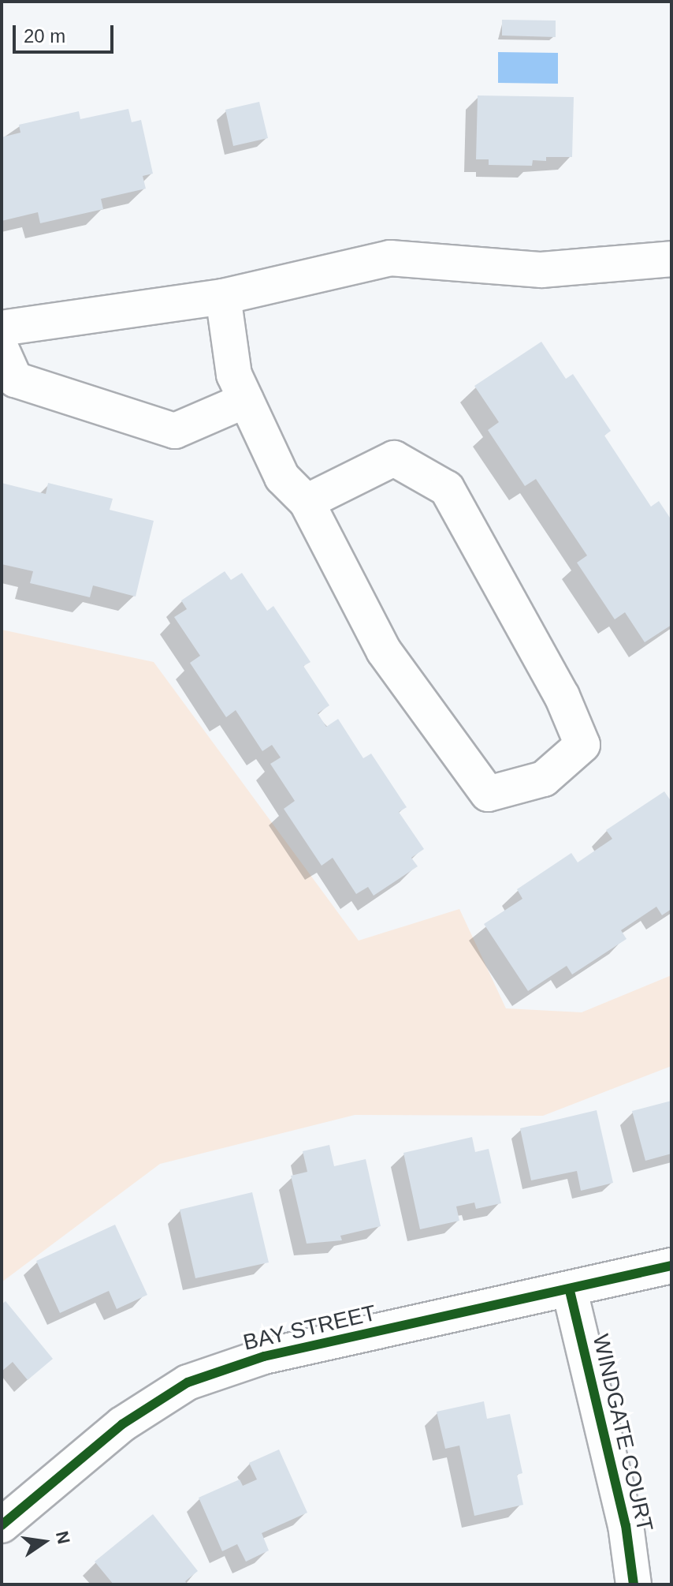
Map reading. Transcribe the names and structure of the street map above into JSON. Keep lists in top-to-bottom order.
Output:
{
  "streets": {
    "street": ["BAY STREET", "WINDGATE COURT"]
  },
  "crossings": [
    ["BAY STREET", "WINDGATE COURT"]
  ],
  "scale_bar": "20 m",
  "north": "right"
}
